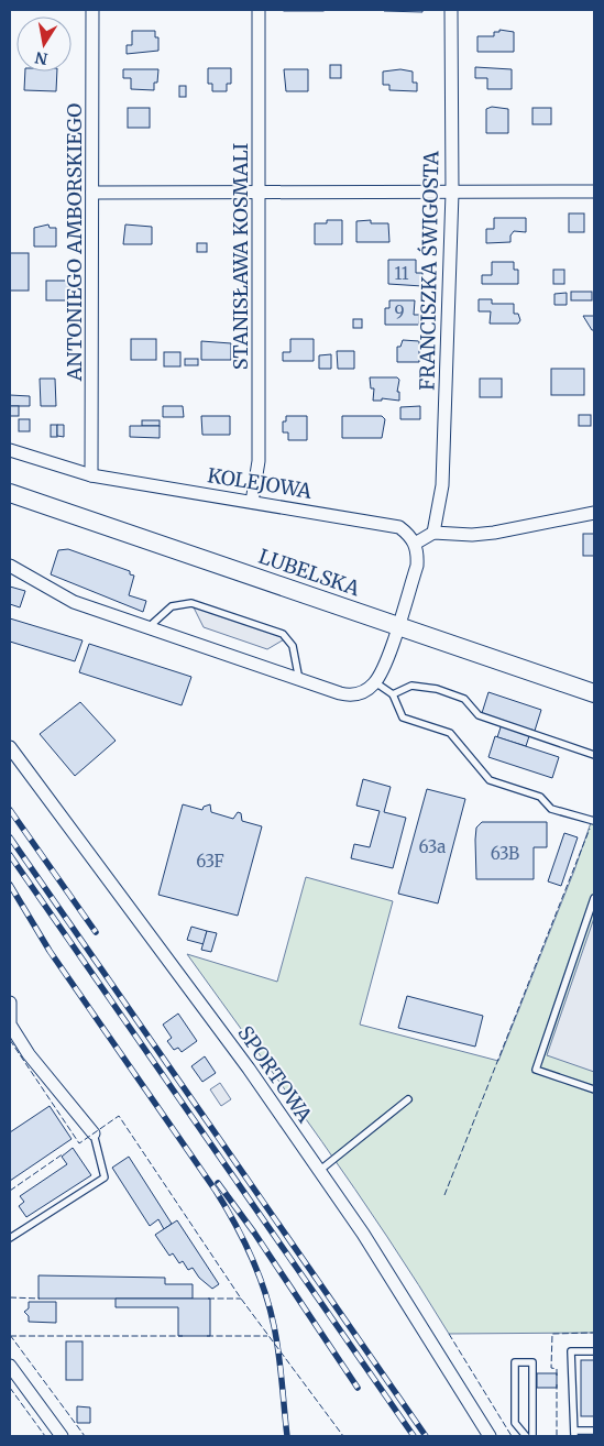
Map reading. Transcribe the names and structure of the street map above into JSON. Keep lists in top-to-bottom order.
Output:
{
  "streets": {
    "main road": ["LUBELSKA"],
    "street": [
      "ANTONIEGO AMBORSKIEGO",
      "STANISŁAWA KOSMALI",
      "FRANCISZKA ŚWIGOSTA",
      "KOLEJOWA",
      "SPORTOWA"
    ]
  },
  "crossings": [
    ["ANTONIEGO AMBORSKIEGO", "KOLEJOWA"],
    ["STANISŁAWA KOSMALI", "KOLEJOWA"]
  ],
  "house_numbers": [
    "11",
    "9",
    "63a",
    "63B",
    "63F"
  ],
  "north": "bottom"
}
